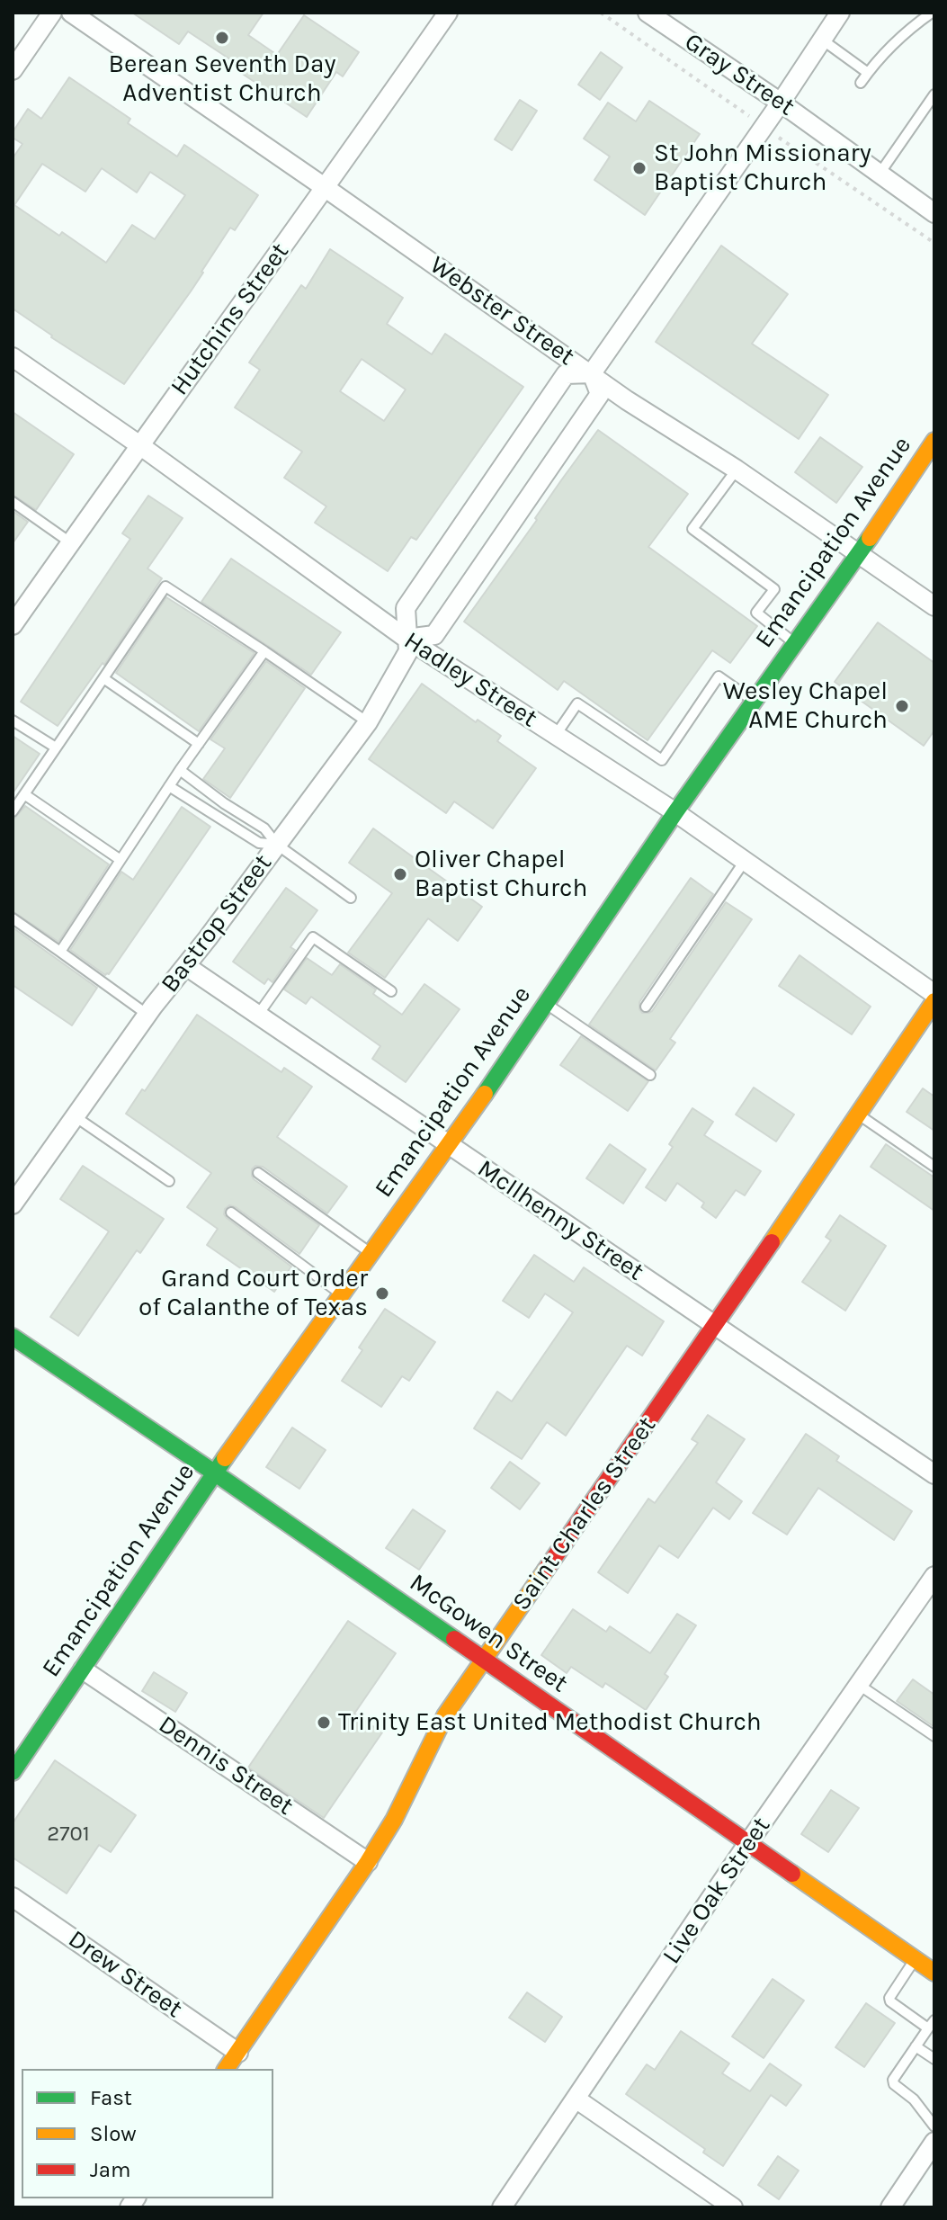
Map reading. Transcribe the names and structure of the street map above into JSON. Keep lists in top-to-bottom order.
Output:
{
  "streets": {
    "street": [
      "Gray Street",
      "Webster Street",
      "Hutchins Street",
      "Emancipation Avenue",
      "Hadley Street",
      "Bastrop Street",
      "McIlhenny Street",
      "Saint Charles Street",
      "McGowen Street",
      "Dennis Street",
      "Live Oak Street",
      "Drew Street"
    ]
  },
  "crossings": [
    ["Webster Street", "Hutchins Street"],
    ["Webster Street", "Emancipation Avenue"],
    ["Webster Street", "Bastrop Street"],
    ["Hutchins Street", "Hadley Street"],
    ["Emancipation Avenue", "Hadley Street"],
    ["Emancipation Avenue", "McIlhenny Street"],
    ["Emancipation Avenue", "McGowen Street"],
    ["Emancipation Avenue", "Dennis Street"],
    ["Hadley Street", "Bastrop Street"],
    ["Bastrop Street", "McIlhenny Street"],
    ["McIlhenny Street", "Saint Charles Street"],
    ["Saint Charles Street", "McGowen Street"],
    ["Saint Charles Street", "Dennis Street"],
    ["Saint Charles Street", "Drew Street"],
    ["McGowen Street", "Live Oak Street"]
  ],
  "places": [
    "Berean Seventh Day Adventist Church",
    "St John Missionary Baptist Church",
    "Wesley Chapel AME Church",
    "Oliver Chapel Baptist Church",
    "Grand Court Order of Calanthe of Texas",
    "Trinity East United Methodist Church"
  ],
  "house_numbers": ["2701"],
  "legend": ["Fast", "Slow", "Jam"]
}
